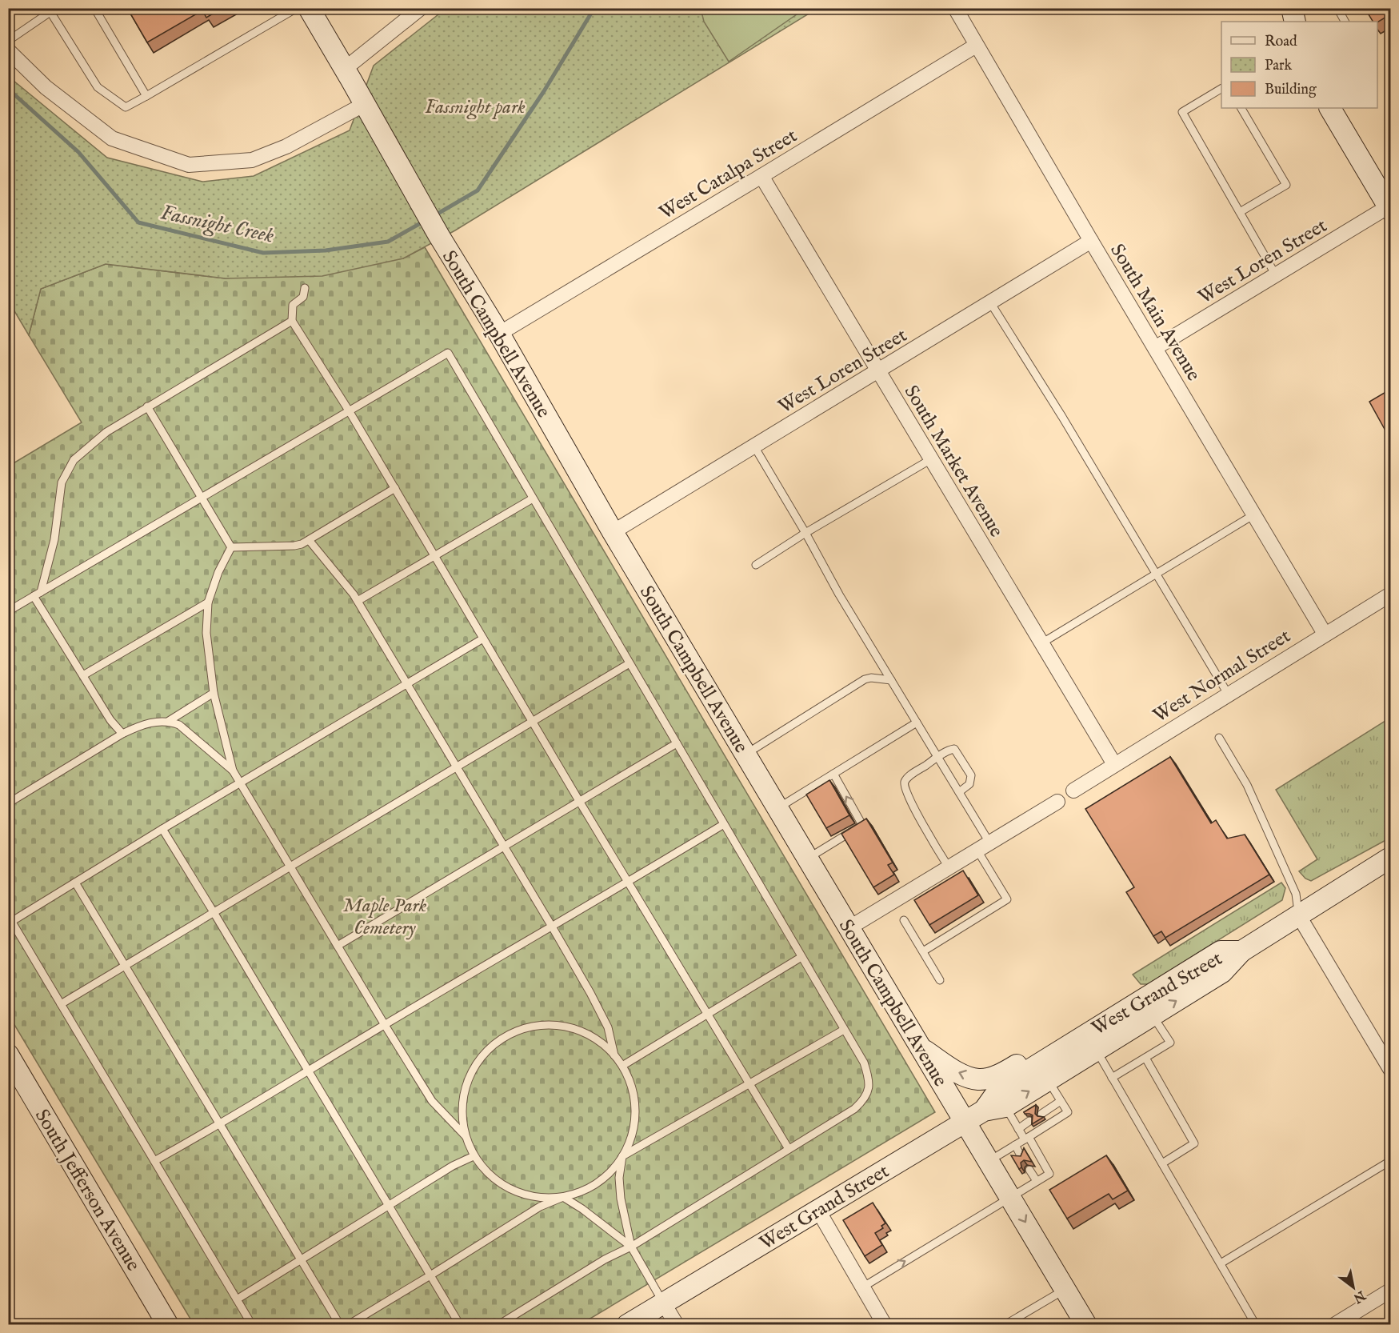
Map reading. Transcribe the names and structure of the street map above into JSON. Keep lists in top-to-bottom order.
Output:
{
  "streets": {
    "main road": ["South Campbell Avenue", "West Grand Street", "South Jefferson Avenue"],
    "street": [
      "West Catalpa Street",
      "West Loren Street",
      "South Main Avenue",
      "South Market Avenue",
      "West Normal Street"
    ]
  },
  "crossings": [
    ["West Catalpa Street", "South Main Avenue"],
    ["West Catalpa Street", "South Campbell Avenue"],
    ["West Catalpa Street", "South Market Avenue"],
    ["West Loren Street", "South Main Avenue"],
    ["West Loren Street", "South Campbell Avenue"],
    ["West Loren Street", "South Market Avenue"],
    ["South Main Avenue", "West Normal Street"],
    ["South Campbell Avenue", "West Grand Street"],
    ["South Market Avenue", "West Normal Street"]
  ],
  "water": ["Fassnight Creek"],
  "parks": ["Fassnight park", "Maple Park Cemetery"],
  "legend": ["Road", "Park", "Building"],
  "north": "bottom right"
}
